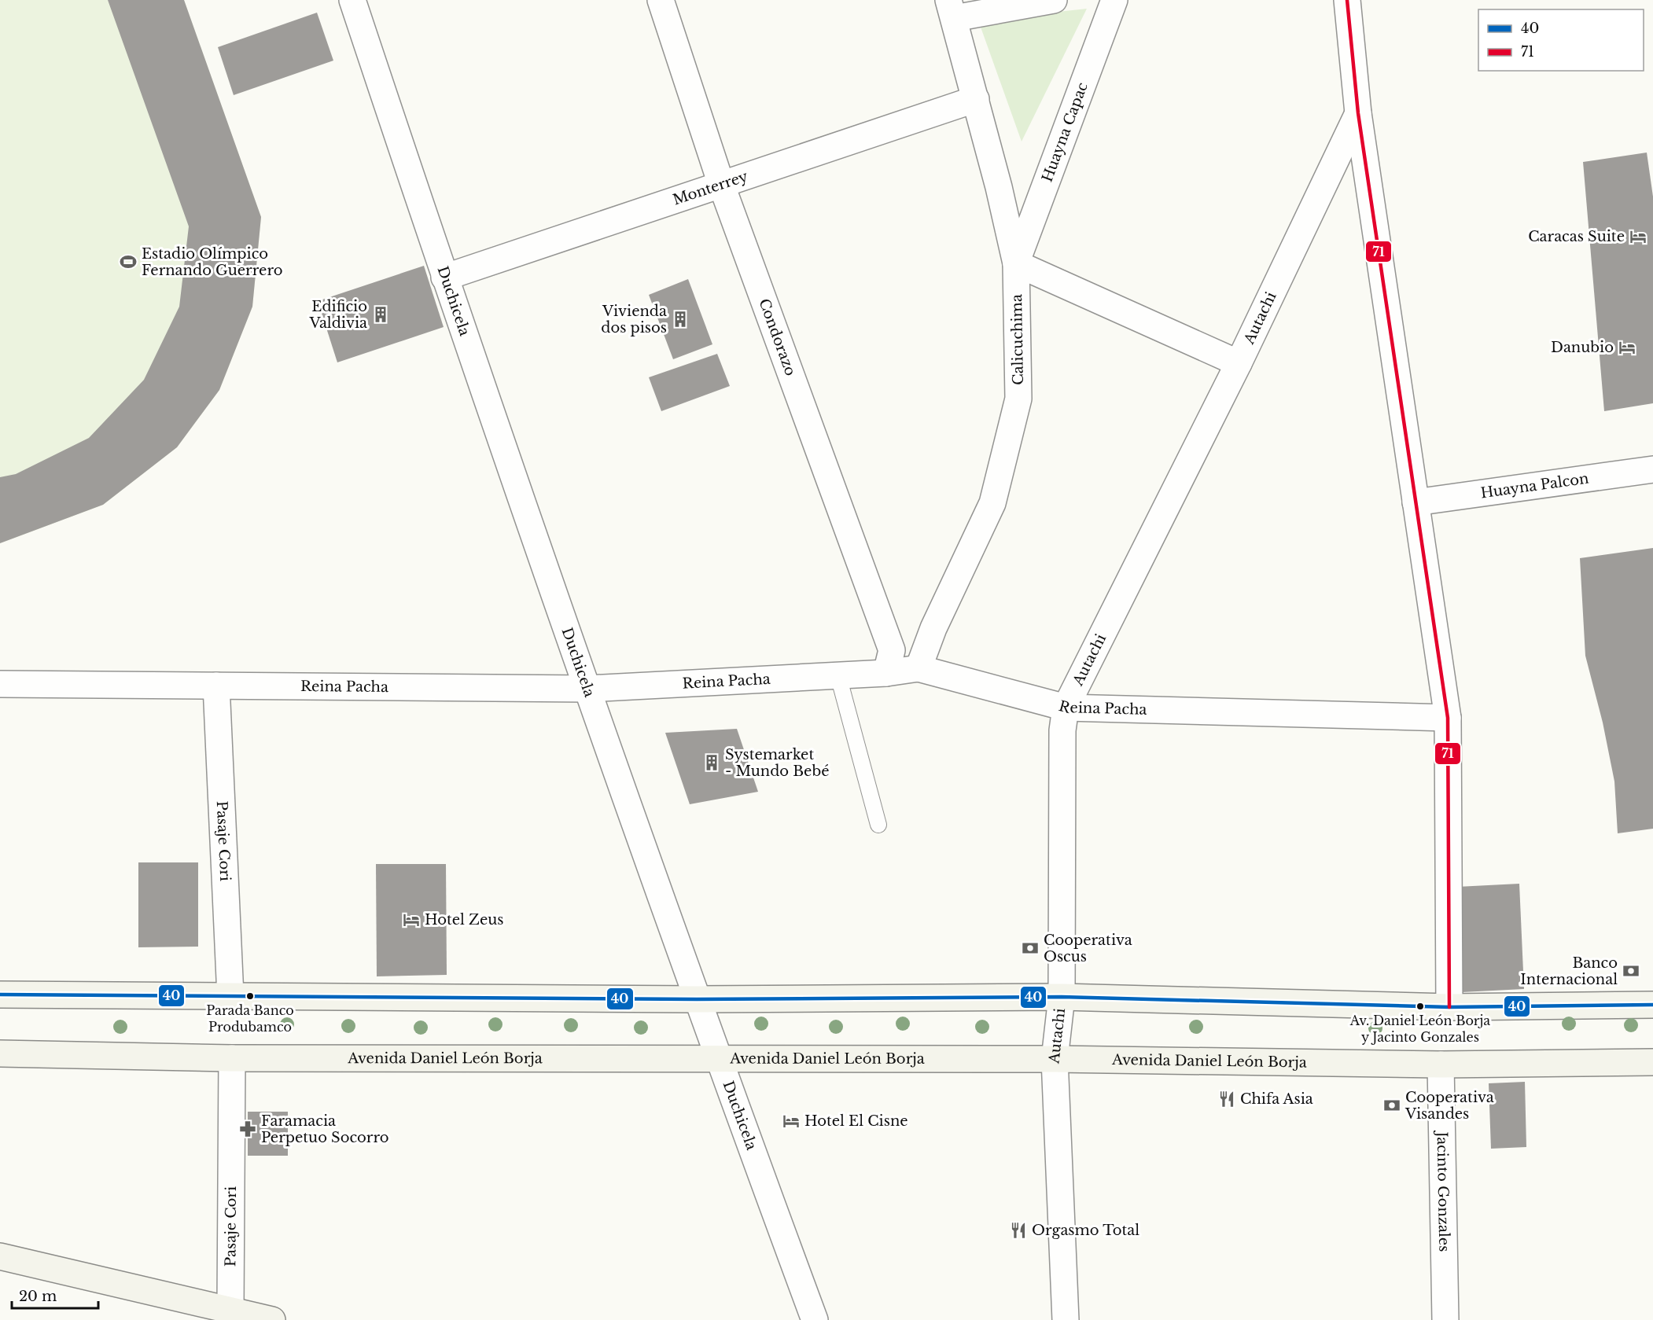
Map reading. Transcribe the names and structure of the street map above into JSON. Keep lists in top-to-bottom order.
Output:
{
  "streets": {
    "main road": ["Avenida Daniel León Borja"],
    "street": [
      "Huayna Capac",
      "Monterrey",
      "Duchicela",
      "Autachi",
      "Condorazo",
      "Calicuchima",
      "Huayna Palcon",
      "Reina Pacha",
      "Pasaje Cori",
      "Jacinto Gonzales"
    ]
  },
  "crossings": [
    ["Huayna Capac", "Calicuchima"],
    ["Monterrey", "Duchicela"],
    ["Monterrey", "Condorazo"],
    ["Monterrey", "Calicuchima"],
    ["Duchicela", "Reina Pacha"],
    ["Duchicela", "Avenida Daniel León Borja"],
    ["Autachi", "Reina Pacha"],
    ["Autachi", "Avenida Daniel León Borja"],
    ["Condorazo", "Reina Pacha"],
    ["Calicuchima", "Reina Pacha"],
    ["Reina Pacha", "Pasaje Cori"],
    ["Pasaje Cori", "Avenida Daniel León Borja"],
    ["Avenida Daniel León Borja", "Jacinto Gonzales"]
  ],
  "places": {
    "hotel": [
      "Caracas Suite",
      "Danubio",
      "Hotel Zeus",
      "Hotel El Cisne"
    ],
    "sports": ["Estadio Olímpico Fernando Guerrero"],
    "building": ["Edificio Valdivia", "Vivienda dos pisos", "Systemarket - Mundo Bebé"],
    "bank": ["Cooperativa Oscus", "Banco Internacional", "Cooperativa Visandes"],
    "other": ["Parada Banco Produbamco", "Av. Daniel León Borja y Jacinto Gonzales"],
    "restaurant": ["Chifa Asia", "Orgasmo Total"],
    "pharmacy": ["Faramacia Perpetuo Socorro"]
  },
  "lines": ["transit line 71", "transit line 40"],
  "legend": ["40", "71"],
  "scale_bar": "20 m"
}
